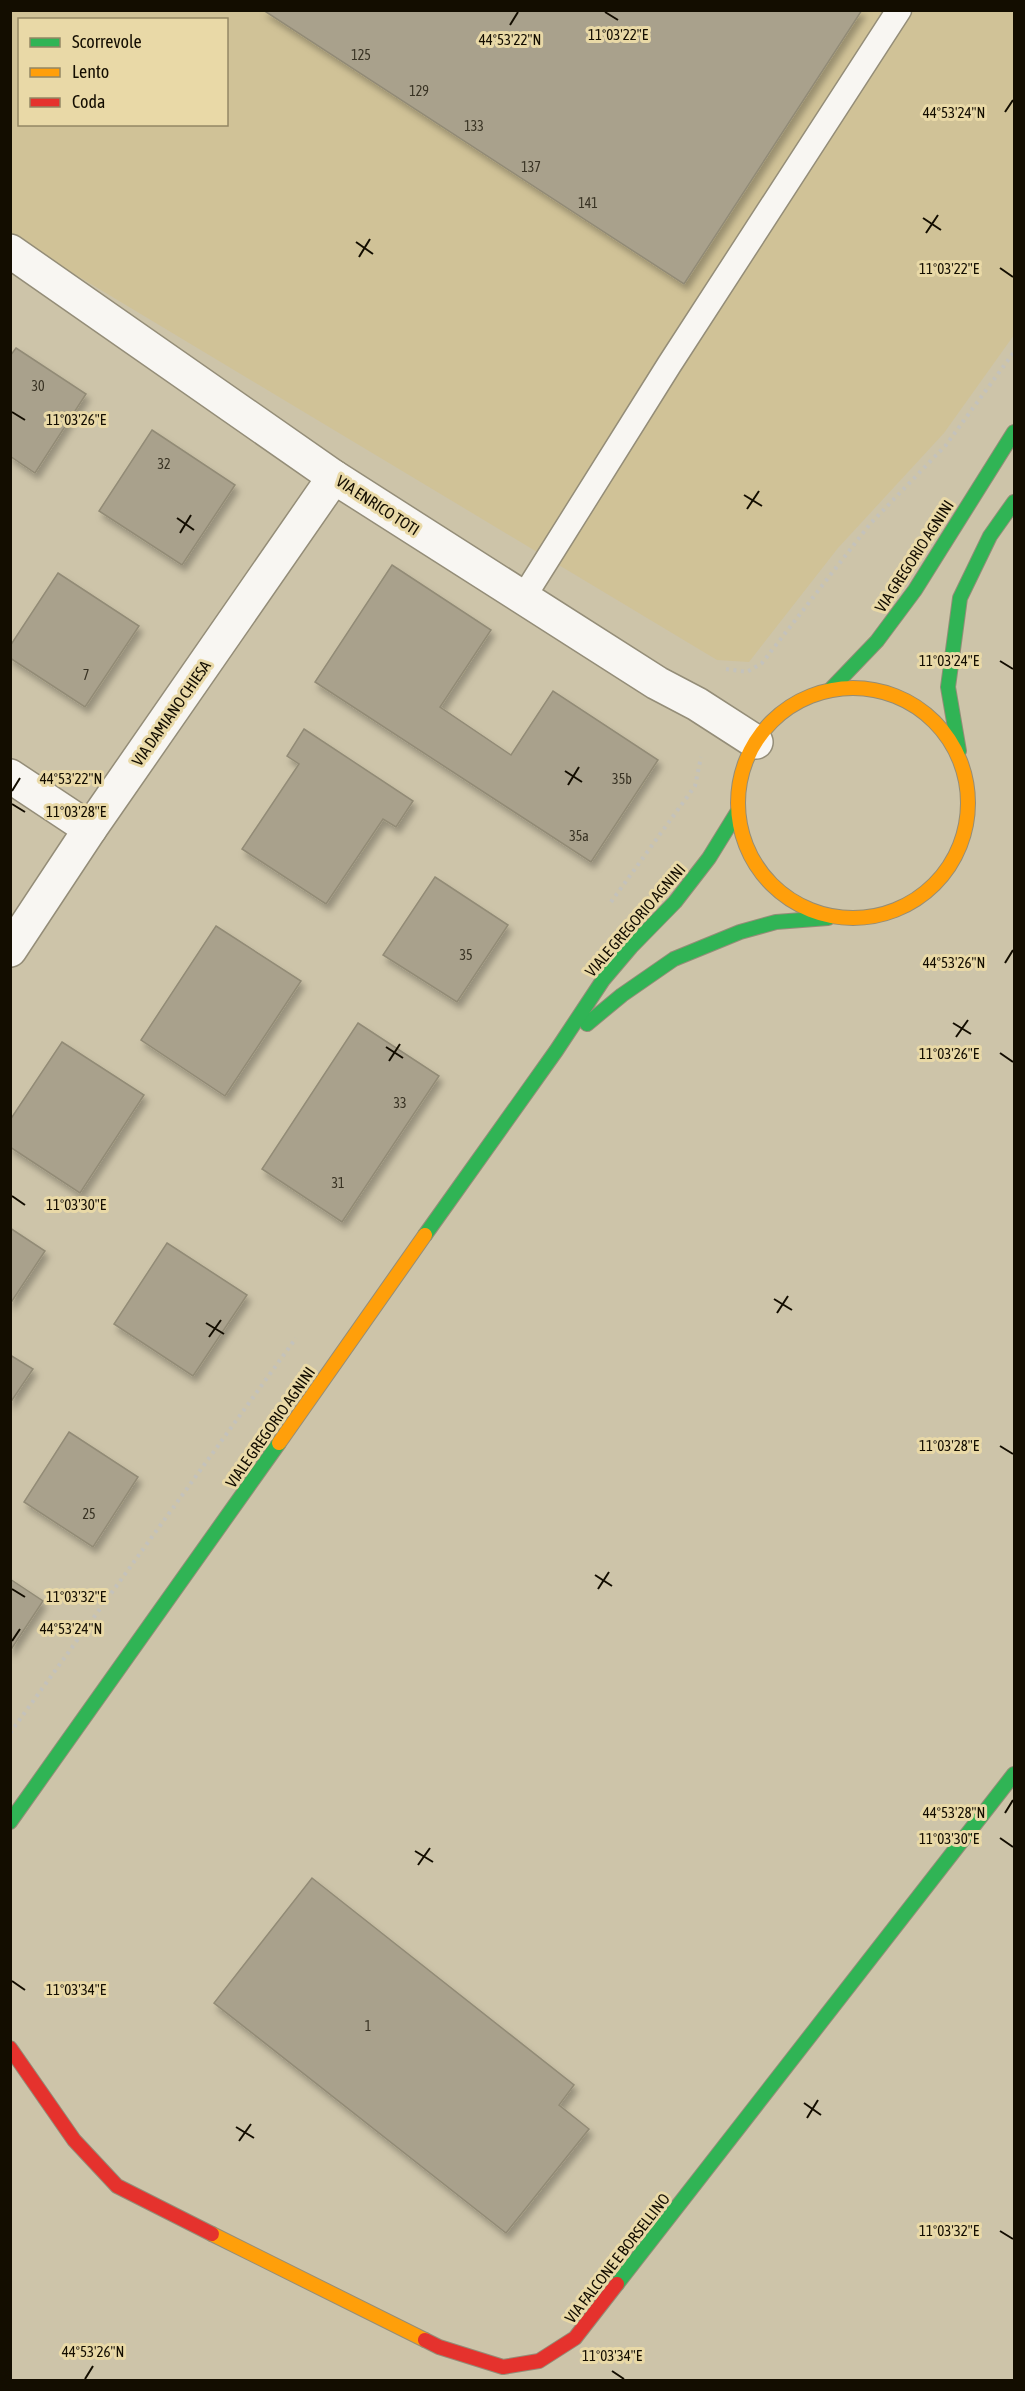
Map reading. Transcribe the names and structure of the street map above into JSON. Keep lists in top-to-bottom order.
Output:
{
  "streets": {
    "main road": ["VIA GREGORIO AGNINI", "VIALE GREGORIO AGNINI", "VIA FALCONE E BORSELLINO"],
    "street": ["VIA ENRICO TOTI", "VIA DAMIANO CHIESA"]
  },
  "crossings": [
    ["VIA ENRICO TOTI", "VIA DAMIANO CHIESA"]
  ],
  "house_numbers": [
    "125",
    "129",
    "133",
    "137",
    "141",
    "30",
    "32",
    "7",
    "35b",
    "35a",
    "35",
    "33",
    "31",
    "25",
    "1"
  ],
  "legend": ["Scorrevole", "Lento", "Coda"],
  "coordinates": [
    "11°03'22\"E",
    "44°53'22\"N",
    "44°53'24\"N",
    "11°03'26\"E",
    "11°03'24\"E",
    "11°03'28\"E",
    "44°53'26\"N",
    "11°03'30\"E",
    "11°03'32\"E",
    "44°53'28\"N",
    "11°03'34\"E"
  ]
}
